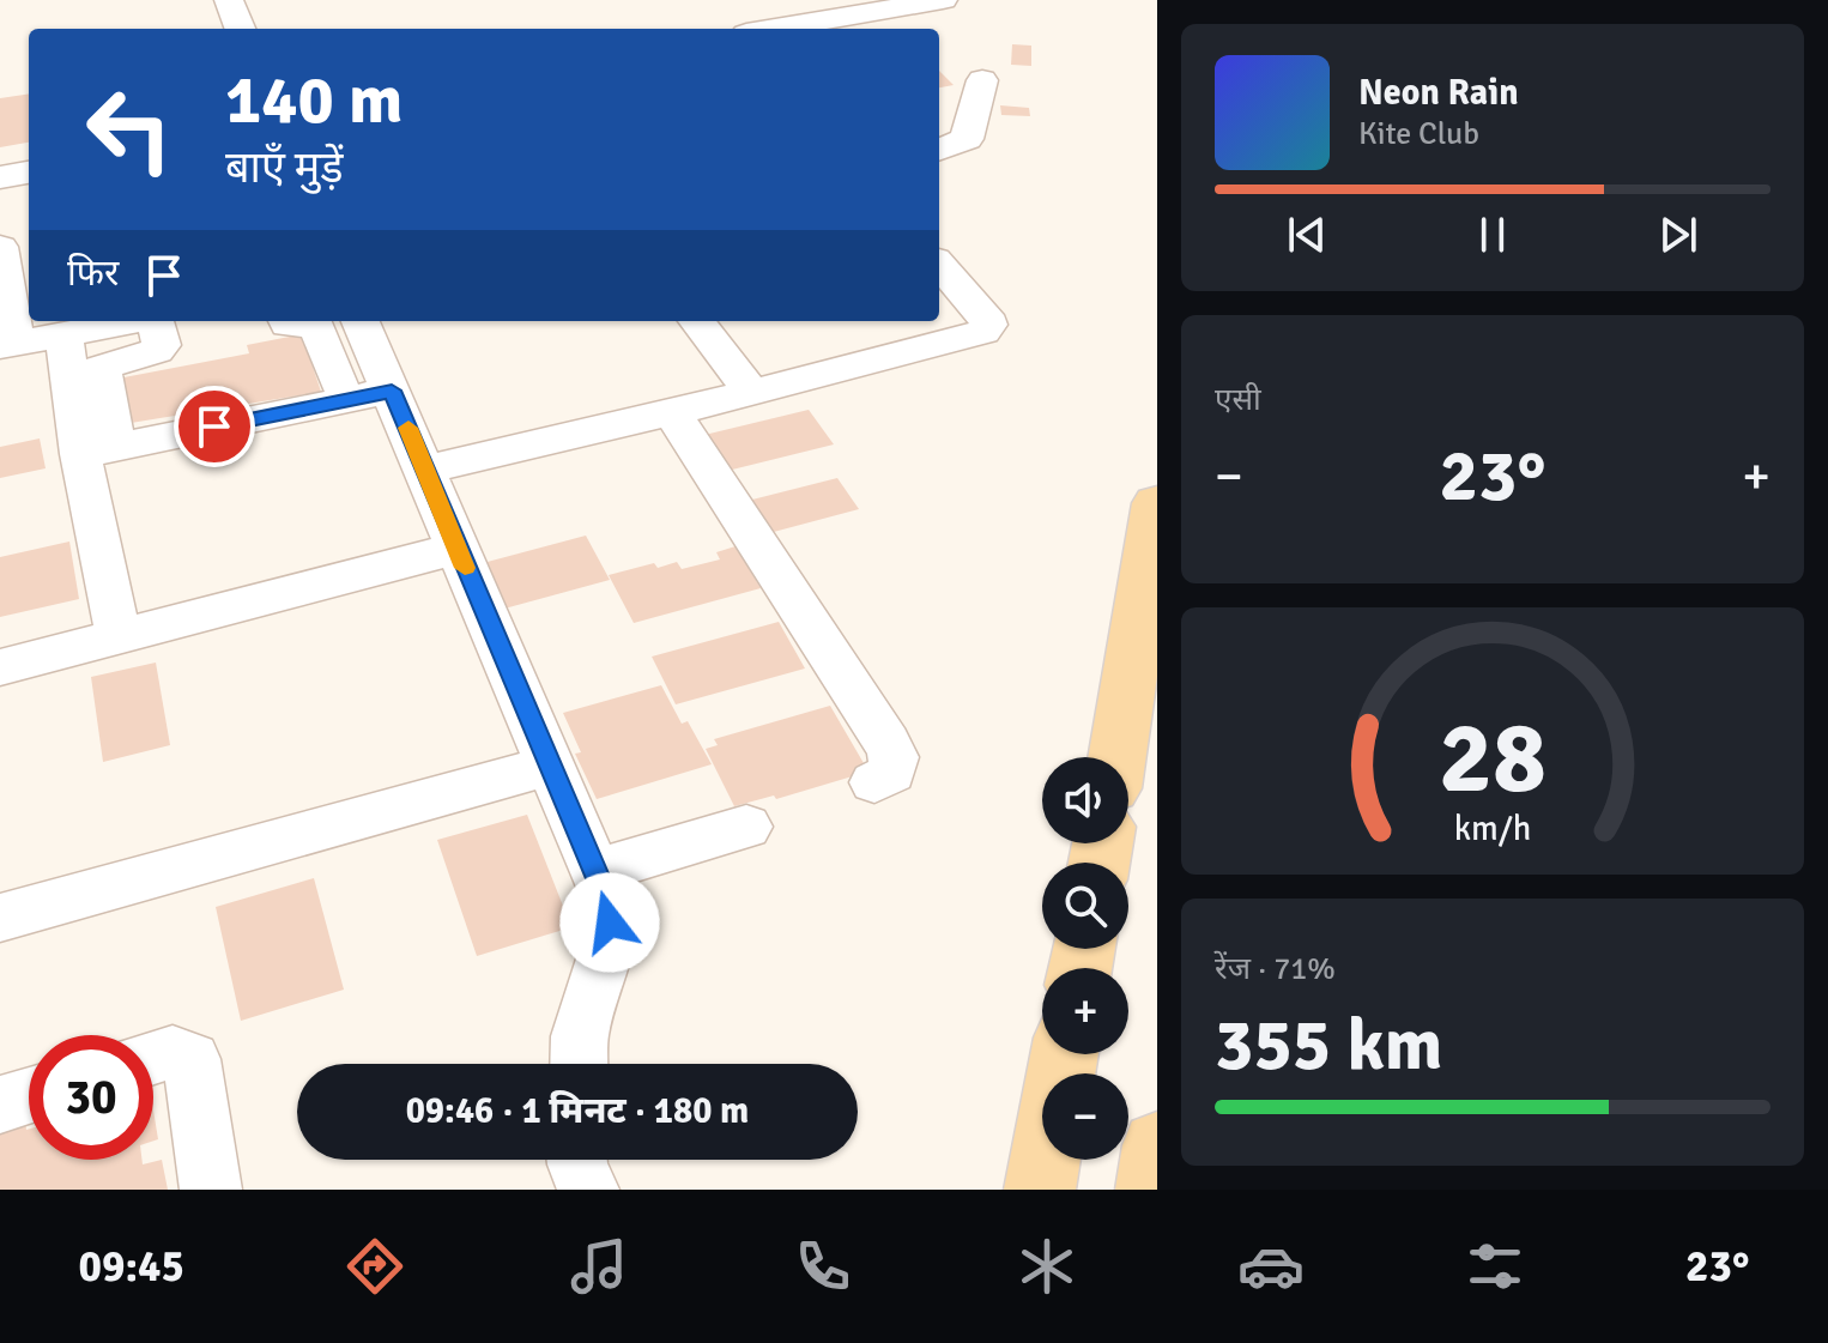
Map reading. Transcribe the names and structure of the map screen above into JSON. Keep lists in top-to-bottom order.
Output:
{
  "page": {
    "turn": ["140 m", "बाएँ मुड़ें"],
    "song": ["Neon Rain", "Kite Club"],
    "then": "फिर",
    "tile": [
      "एसी",
      ["रेंज · 71%", "355 km"]
    ],
    "heat": ["−", "23°", "+"],
    "map_buttons": ["+", "−"],
    "limit": "30",
    "trip": "09:46 · 1 मिनट · 180 m",
    "tabs": ["09:45", "23°"],
    "gauge": ["28", "km/h"]
  }
}
